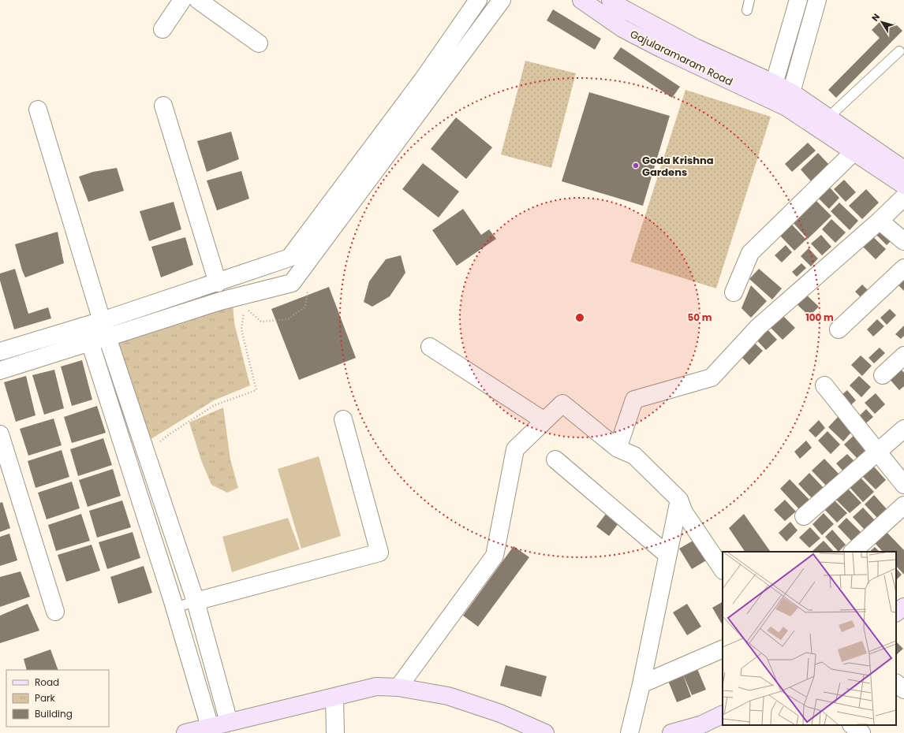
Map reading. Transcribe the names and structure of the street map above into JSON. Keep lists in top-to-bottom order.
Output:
{
  "streets": {
    "main road": ["Gajularamaram Road"]
  },
  "places": ["Goda Krishna Gardens"],
  "legend": ["Road", "Park", "Building"],
  "north": "top left",
  "rings": ["50 m", "100 m"]
}
